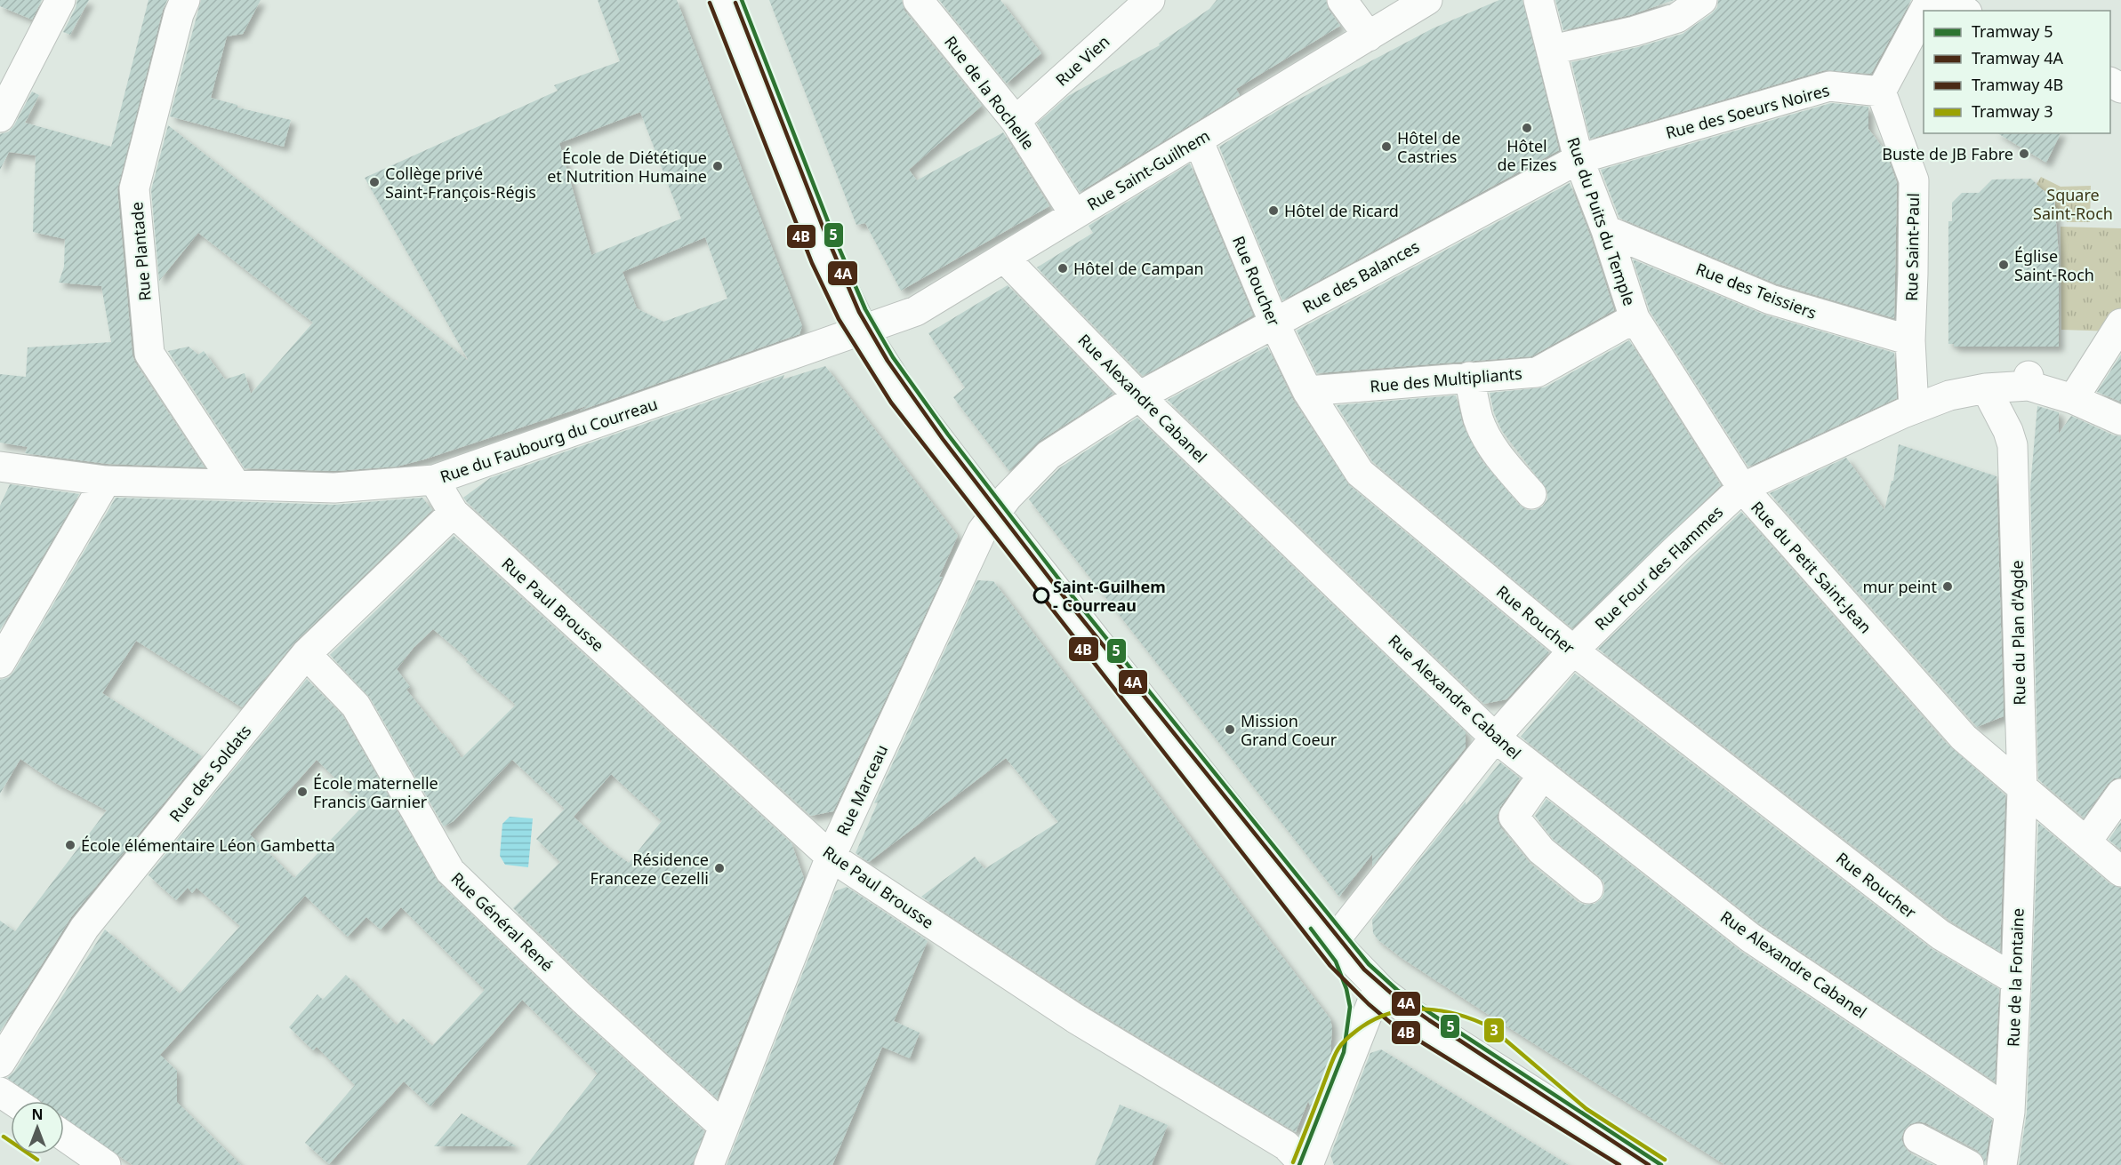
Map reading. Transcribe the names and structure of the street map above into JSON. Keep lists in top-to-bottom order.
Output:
{
  "streets": {
    "street": [
      "Rue Vien",
      "Rue de la Rochelle",
      "Rue des Soeurs Noires",
      "Rue Saint-Guilhem",
      "Rue du Puits du Temple",
      "Rue Saint-Paul",
      "Rue Plantade",
      "Rue des Balances",
      "Rue Roucher",
      "Rue des Teissiers",
      "Rue des Multipliants",
      "Rue Alexandre Cabanel",
      "Rue du Faubourg du Courreau",
      "Rue du Petit Saint-Jean",
      "Rue Four des Flammes",
      "Rue Paul Brousse",
      "Rue du Plan d'Agde",
      "Rue des Soldats",
      "Rue Marceau",
      "Rue Général René",
      "Rue de la Fontaine"
    ]
  },
  "crossings": [
    ["Rue Vien", "Rue de la Rochelle"],
    ["Rue de la Rochelle", "Rue Saint-Guilhem"],
    ["Rue des Soeurs Noires", "Rue du Puits du Temple"],
    ["Rue des Soeurs Noires", "Rue Saint-Paul"],
    ["Rue des Soeurs Noires", "Rue des Balances"],
    ["Rue Saint-Guilhem", "Rue Roucher"],
    ["Rue Saint-Guilhem", "Rue Alexandre Cabanel"],
    ["Rue Saint-Guilhem", "Rue du Faubourg du Courreau"],
    ["Rue du Puits du Temple", "Rue des Balances"],
    ["Rue du Puits du Temple", "Rue des Teissiers"],
    ["Rue du Puits du Temple", "Rue des Multipliants"],
    ["Rue du Puits du Temple", "Rue du Petit Saint-Jean"],
    ["Rue Saint-Paul", "Rue des Teissiers"],
    ["Rue Saint-Paul", "Rue Four des Flammes"],
    ["Rue Plantade", "Rue du Faubourg du Courreau"],
    ["Rue des Balances", "Rue Roucher"],
    ["Rue des Balances", "Rue Alexandre Cabanel"],
    ["Rue des Balances", "Rue Marceau"],
    ["Rue Roucher", "Rue des Multipliants"],
    ["Rue Roucher", "Rue Four des Flammes"],
    ["Rue Roucher", "Rue de la Fontaine"],
    ["Rue des Multipliants", "Rue du Petit Saint-Jean"],
    ["Rue Alexandre Cabanel", "Rue Four des Flammes"],
    ["Rue Alexandre Cabanel", "Rue de la Fontaine"],
    ["Rue du Faubourg du Courreau", "Rue Paul Brousse"],
    ["Rue du Petit Saint-Jean", "Rue Four des Flammes"],
    ["Rue du Petit Saint-Jean", "Rue du Plan d'Agde"],
    ["Rue du Petit Saint-Jean", "Rue de la Fontaine"],
    ["Rue Four des Flammes", "Rue du Plan d'Agde"],
    ["Rue Paul Brousse", "Rue des Soldats"],
    ["Rue Paul Brousse", "Rue Marceau"],
    ["Rue du Plan d'Agde", "Rue de la Fontaine"],
    ["Rue des Soldats", "Rue Général René"],
    ["Rue Marceau", "Rue Général René"]
  ],
  "parks": ["Square Saint-Roch"],
  "places": [
    "Hôtel de Fizes",
    "Hôtel de Castries",
    "Buste de JB Fabre",
    "École de Diététique et Nutrition Humaine",
    "Collège privé Saint-François-Régis",
    "Hôtel de Ricard",
    "Église Saint-Roch",
    "Hôtel de Campan",
    "mur peint",
    "Saint-Guilhem - Courreau",
    "Mission Grand Coeur",
    "École maternelle Francis Garnier",
    "École élémentaire Léon Gambetta",
    "Résidence Franceze Cezelli"
  ],
  "lines": [
    "tram line 5",
    "tram line 4A",
    "tram line 4B",
    "tram line 3"
  ],
  "legend": [
    "Tramway 5",
    "Tramway 4A",
    "Tramway 4B",
    "Tramway 3"
  ],
  "north": "top"
}
